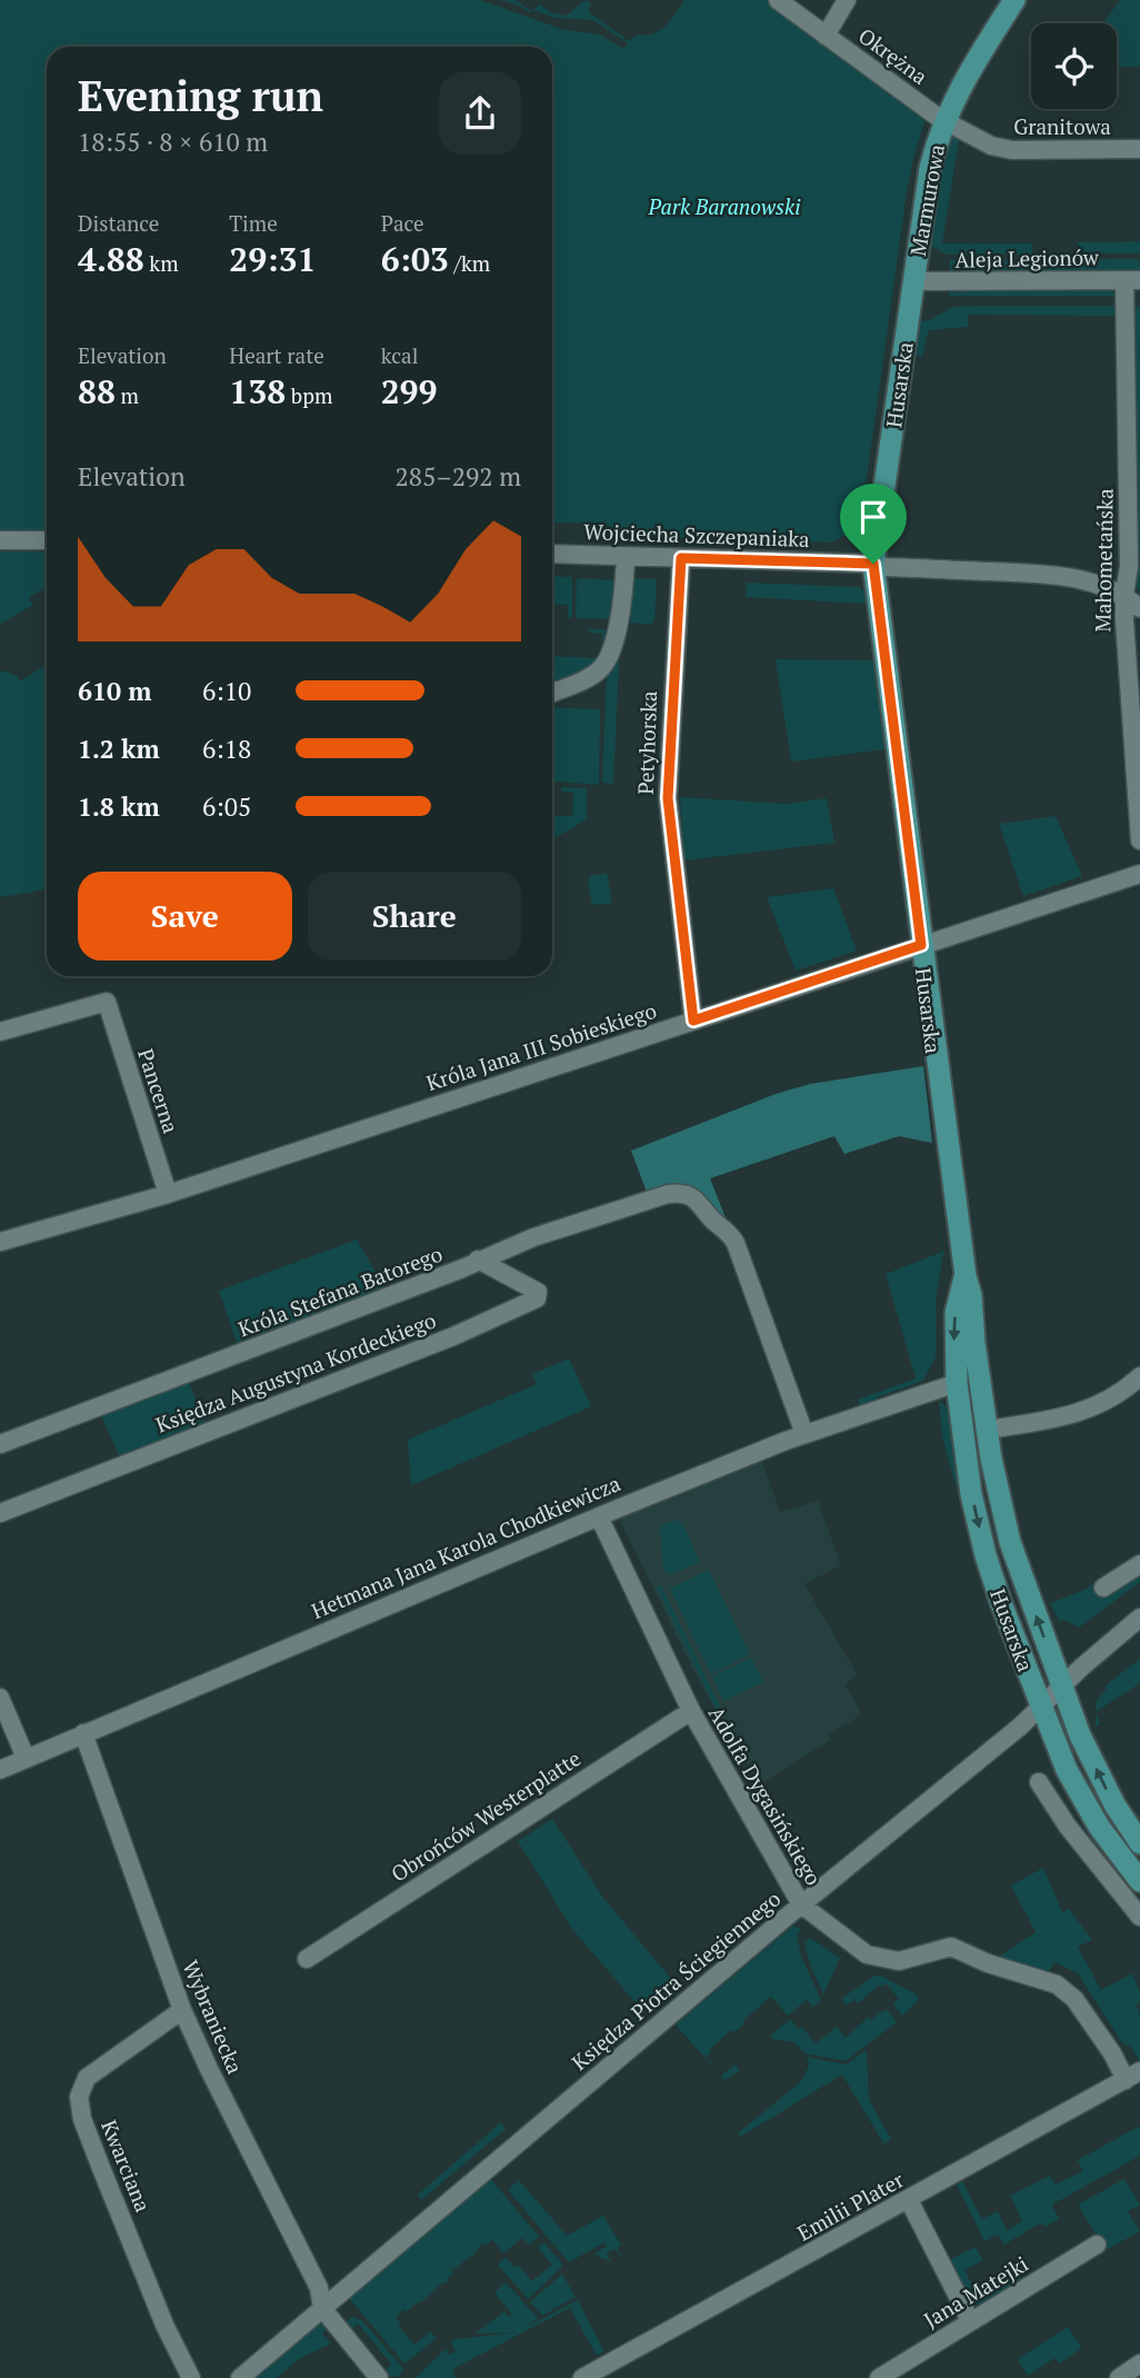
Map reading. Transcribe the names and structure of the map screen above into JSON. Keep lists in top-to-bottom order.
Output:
{
  "streets": {
    "main road": ["Marmurowa", "Husarska"],
    "street": [
      "Okrężna",
      "Granitowa",
      "Aleja Legionów",
      "Wojciecha Szczepaniaka",
      "Mahometańska",
      "Petyhorska",
      "Króla Jana III Sobieskiego",
      "Pancerna",
      "Króla Stefana Batorego",
      "Księdza Augustyna Kordeckiego",
      "Hetmana Jana Karola Chodkiewicza",
      "Adolfa Dygasińskiego",
      "Obrońców Westerplatte",
      "Księdza Piotra Ściegiennego",
      "Wybraniecka",
      "Kwarciana",
      "Emilii Plater",
      "Jana Matejki"
    ]
  },
  "crossings": [
    ["Okrężna", "Granitowa"],
    ["Okrężna", "Marmurowa"],
    ["Granitowa", "Marmurowa"],
    ["Marmurowa", "Aleja Legionów"],
    ["Marmurowa", "Husarska"],
    ["Aleja Legionów", "Husarska"],
    ["Aleja Legionów", "Mahometańska"],
    ["Husarska", "Wojciecha Szczepaniaka"],
    ["Husarska", "Króla Jana III Sobieskiego"],
    ["Husarska", "Hetmana Jana Karola Chodkiewicza"],
    ["Husarska", "Księdza Piotra Ściegiennego"],
    ["Wojciecha Szczepaniaka", "Mahometańska"],
    ["Wojciecha Szczepaniaka", "Petyhorska"],
    ["Petyhorska", "Króla Jana III Sobieskiego"],
    ["Króla Jana III Sobieskiego", "Pancerna"],
    ["Króla Stefana Batorego", "Księdza Augustyna Kordeckiego"],
    ["Króla Stefana Batorego", "Hetmana Jana Karola Chodkiewicza"],
    ["Hetmana Jana Karola Chodkiewicza", "Adolfa Dygasińskiego"],
    ["Hetmana Jana Karola Chodkiewicza", "Wybraniecka"],
    ["Adolfa Dygasińskiego", "Obrońców Westerplatte"],
    ["Adolfa Dygasińskiego", "Księdza Piotra Ściegiennego"],
    ["Adolfa Dygasińskiego", "Emilii Plater"],
    ["Księdza Piotra Ściegiennego", "Wybraniecka"],
    ["Wybraniecka", "Kwarciana"]
  ],
  "parks": ["Park Baranowski"],
  "page": {
    "heading": ["Evening run", "18:55 · 8 × 610 m"],
    "stats": [
      ["Distance", "4.88 km"],
      ["Time", "29:31"],
      ["Pace", "6:03 /km"],
      ["Elevation", "88 m"],
      ["Heart rate", "138 bpm"],
      ["kcal", "299"]
    ],
    "chart": ["Elevation", "285–292 m"],
    "list": [
      {
        "name": "610 m",
        "note": "6:10"
      },
      {
        "name": "1.2 km",
        "note": "6:18"
      },
      {
        "name": "1.8 km",
        "note": "6:05"
      }
    ],
    "buttons": ["Save", "Share"]
  }
}
